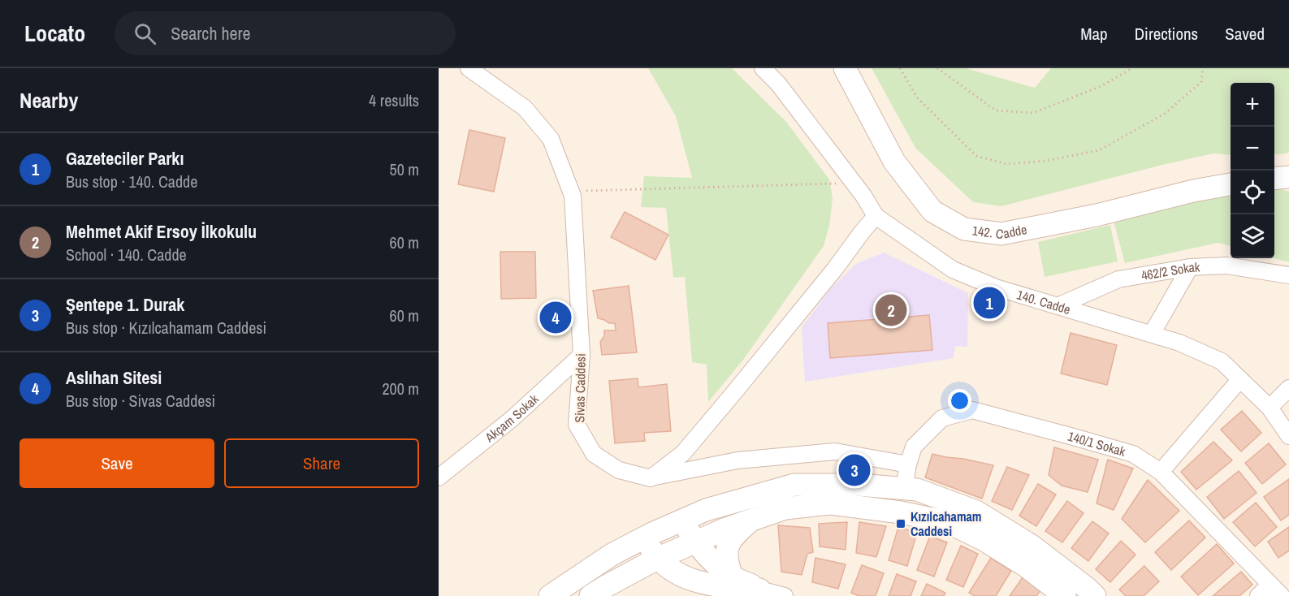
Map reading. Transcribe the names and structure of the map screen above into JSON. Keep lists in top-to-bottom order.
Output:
{
  "streets": {
    "main road": ["142. Cadde"],
    "street": [
      "462/2 Sokak",
      "140. Cadde",
      "Sivas Caddesi",
      "Akçam Sokak",
      "140/1 Sokak"
    ]
  },
  "crossings": [
    ["462/2 Sokak", "140. Cadde"],
    ["Sivas Caddesi", "Akçam Sokak"]
  ],
  "places": {
    "transit": ["Kızılcahamam Caddesi"]
  },
  "page": {
    "header": "Locato",
    "search": "Search here",
    "nav": ["Map", "Directions", "Saved"],
    "heading": ["Nearby", "4 results"],
    "map_buttons": ["+", "−"],
    "list": [
      {
        "mark": "1",
        "name": "Gazeteciler Parkı",
        "note": "Bus stop · 140. Cadde",
        "value": "50 m"
      },
      {
        "mark": "2",
        "name": "Mehmet Akif Ersoy İlkokulu",
        "note": "School · 140. Cadde",
        "value": "60 m"
      },
      {
        "mark": "3",
        "name": "Şentepe 1. Durak",
        "note": "Bus stop · Kızılcahamam Caddesi",
        "value": "60 m"
      },
      {
        "mark": "4",
        "name": "Aslıhan Sitesi",
        "note": "Bus stop · Sivas Caddesi",
        "value": "200 m"
      }
    ],
    "pins": [
      "1",
      "2",
      "4",
      "3"
    ],
    "buttons": ["Save", "Share"]
  }
}
